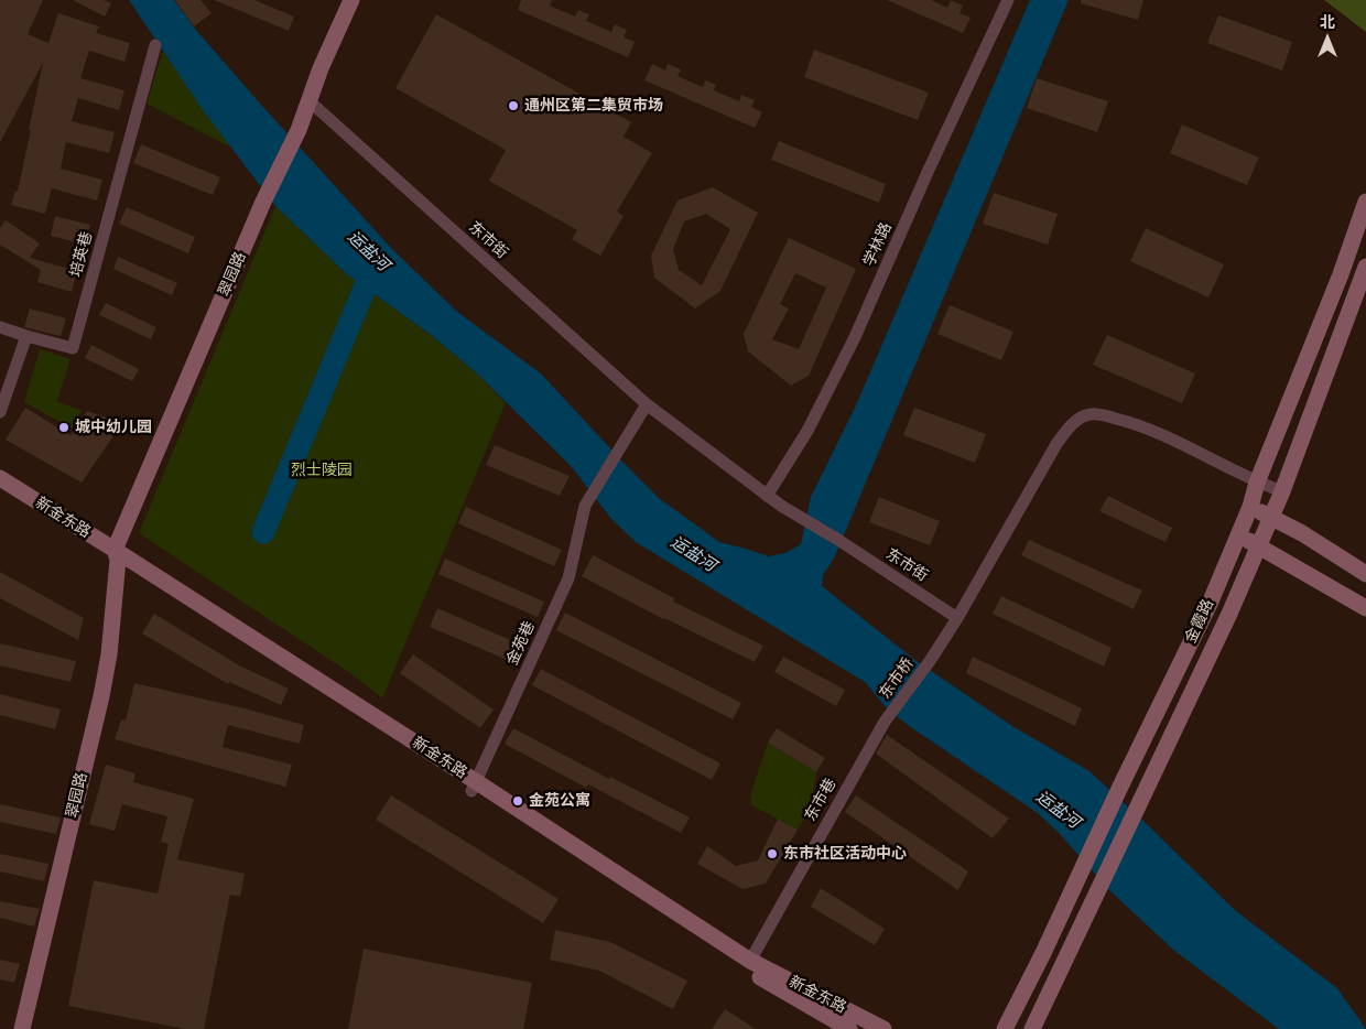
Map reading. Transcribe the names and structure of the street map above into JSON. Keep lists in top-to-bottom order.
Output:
{
  "streets": {
    "main road": ["翠园路", "新金东路", "金霞路"],
    "street": [
      "东市街",
      "学林路",
      "培英巷",
      "金苑巷",
      "东市桥",
      "东市巷"
    ]
  },
  "crossings": [
    ["东市街", "学林路"],
    ["东市街", "翠园路"],
    ["东市街", "金苑巷"],
    ["东市街", "东市桥"],
    ["翠园路", "新金东路"],
    ["新金东路", "金苑巷"],
    ["新金东路", "东市巷"],
    ["金霞路", "东市桥"],
    ["东市桥", "东市巷"]
  ],
  "water": ["运盐河"],
  "parks": ["烈士陵园"],
  "places": [
    "通州区第二集贸市场",
    "城中幼儿园",
    "金苑公寓",
    "东市社区活动中心"
  ],
  "north": "top"
}
